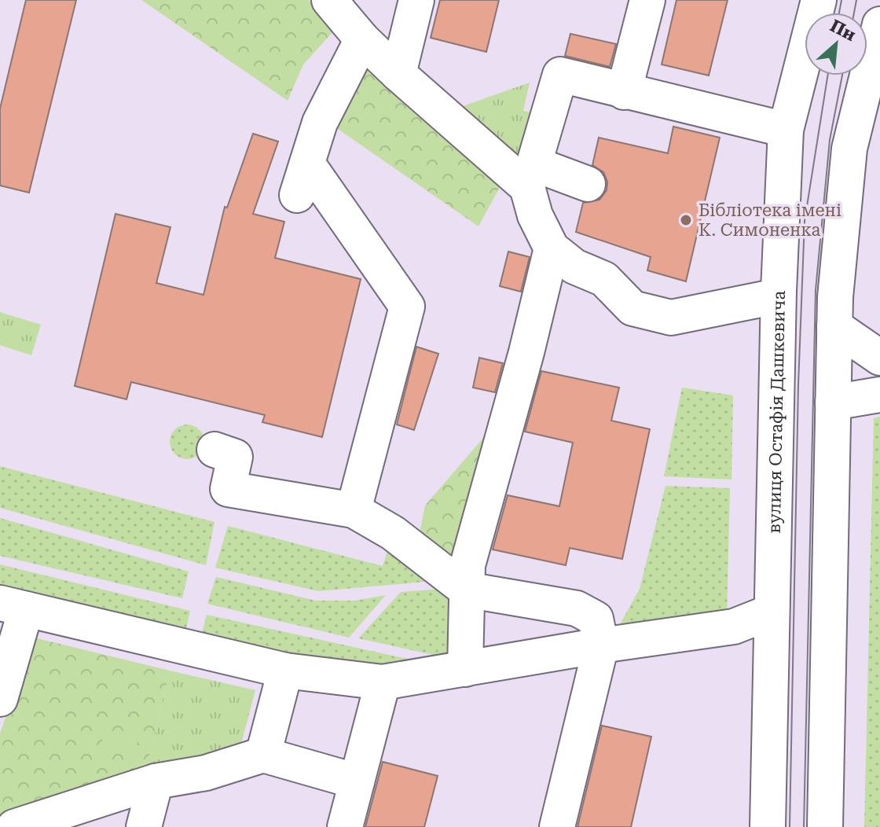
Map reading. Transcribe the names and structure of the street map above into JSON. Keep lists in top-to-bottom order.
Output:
{
  "streets": {
    "street": ["вулиця Остафія Дашкевича"]
  },
  "places": ["Бібліотека імені К. Симоненка"],
  "north": "top right"
}
